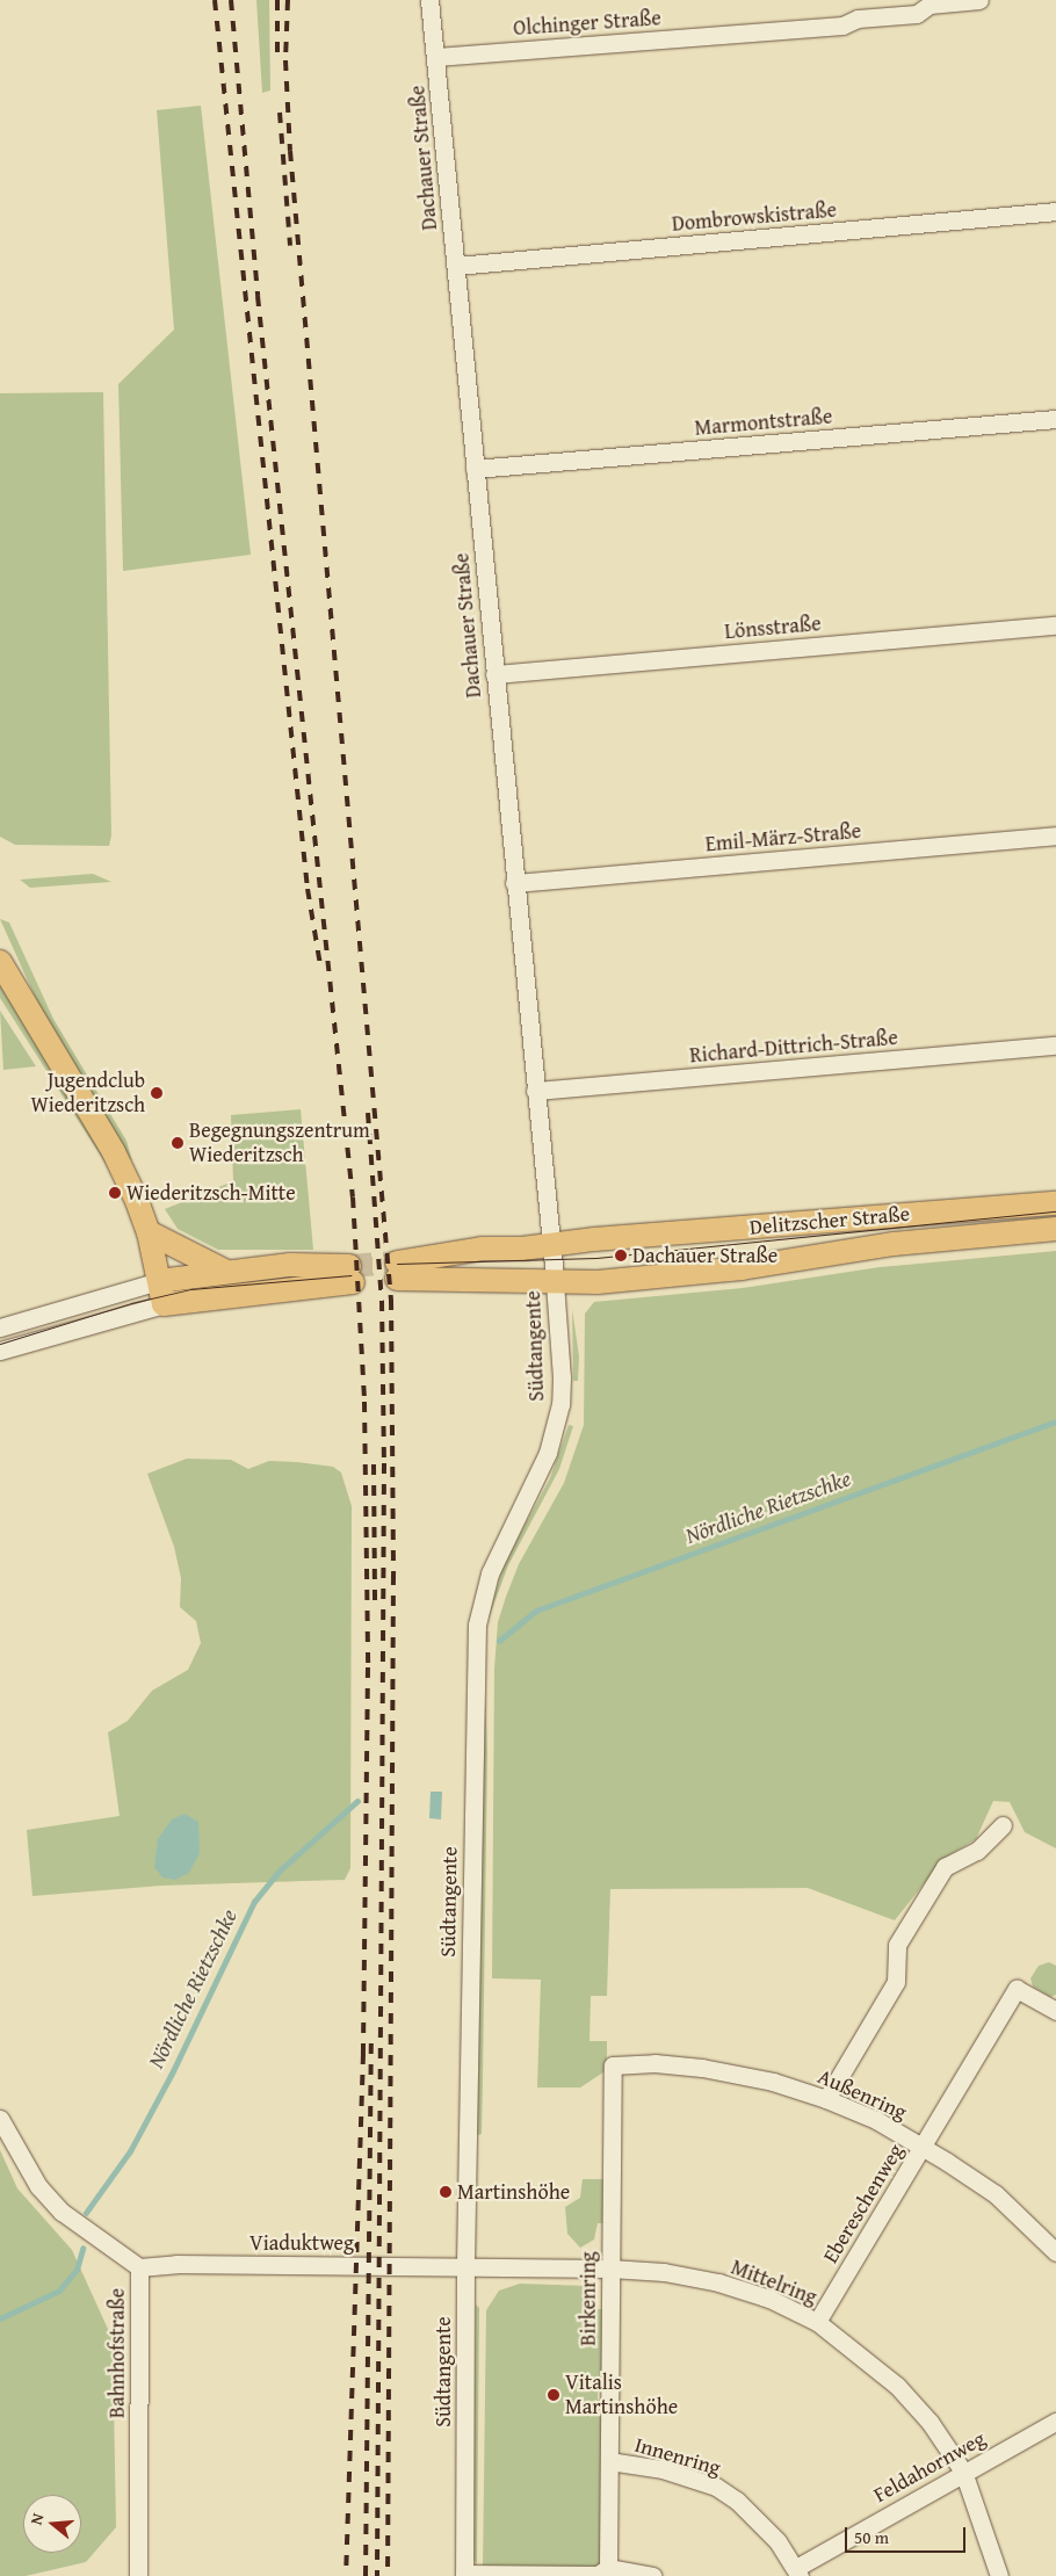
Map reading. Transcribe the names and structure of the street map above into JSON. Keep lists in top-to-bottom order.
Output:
{
  "streets": {
    "main road": ["Delitzscher Straße"],
    "street": [
      "Olchinger Straße",
      "Dachauer Straße",
      "Dombrowskistraße",
      "Marmontstraße",
      "Lönsstraße",
      "Emil-März-Straße",
      "Richard-Dittrich-Straße",
      "Südtangente",
      "Außenring",
      "Ebereschenweg",
      "Viaduktweg",
      "Mittelring",
      "Birkenring",
      "Bahnhofstraße",
      "Innenring",
      "Feldahornweg"
    ]
  },
  "crossings": [
    ["Olchinger Straße", "Dachauer Straße"],
    ["Dachauer Straße", "Dombrowskistraße"],
    ["Dachauer Straße", "Marmontstraße"],
    ["Dachauer Straße", "Lönsstraße"],
    ["Dachauer Straße", "Emil-März-Straße"],
    ["Dachauer Straße", "Richard-Dittrich-Straße"],
    ["Dachauer Straße", "Delitzscher Straße"],
    ["Dachauer Straße", "Südtangente"],
    ["Delitzscher Straße", "Südtangente"],
    ["Südtangente", "Viaduktweg"],
    ["Südtangente", "Mittelring"],
    ["Außenring", "Ebereschenweg"],
    ["Außenring", "Birkenring"],
    ["Ebereschenweg", "Mittelring"],
    ["Viaduktweg", "Mittelring"],
    ["Viaduktweg", "Bahnhofstraße"],
    ["Mittelring", "Birkenring"],
    ["Mittelring", "Feldahornweg"],
    ["Birkenring", "Innenring"],
    ["Innenring", "Feldahornweg"]
  ],
  "water": ["Nördliche Rietzschke"],
  "places": [
    "Jugendclub Wiederitzsch",
    "Begegnungszentrum Wiederitzsch",
    "Wiederitzsch-Mitte",
    "Dachauer Straße",
    "Martinshöhe",
    "Vitalis Martinshöhe"
  ],
  "scale_bar": "50 m",
  "north": "left"
}
